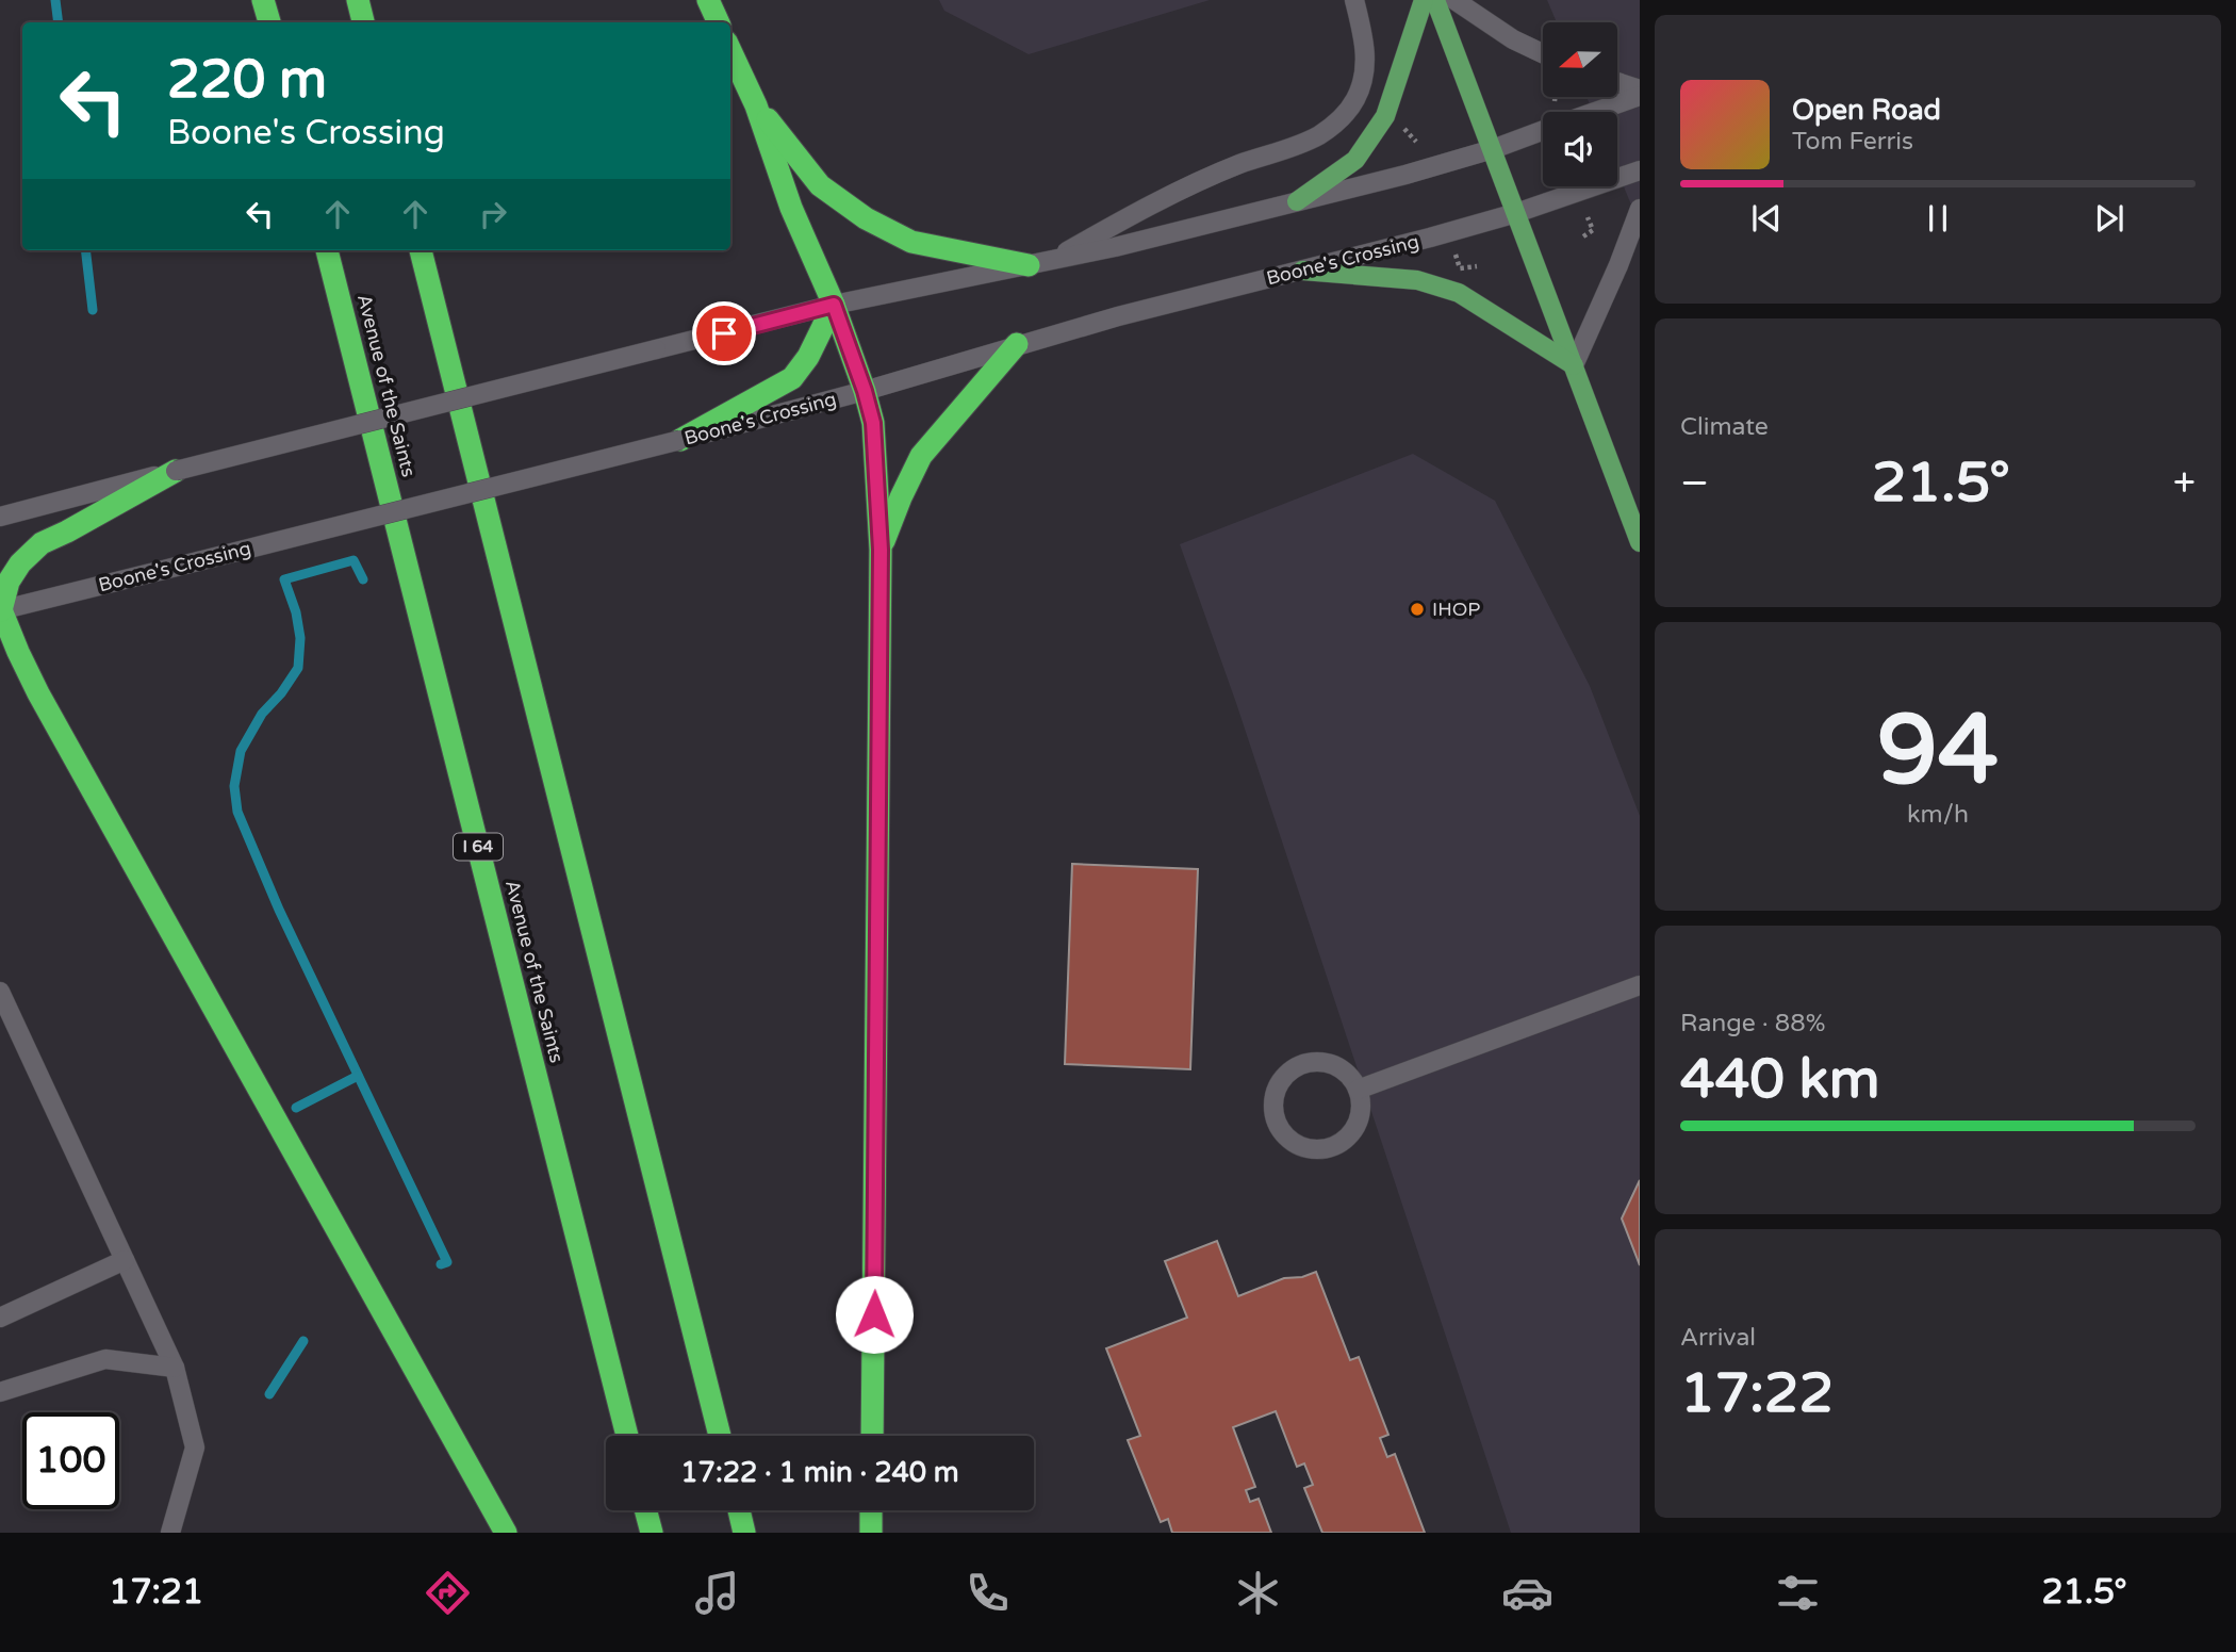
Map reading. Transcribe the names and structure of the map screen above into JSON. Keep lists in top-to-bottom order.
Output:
{
  "streets": {
    "highway": ["Avenue of the Saints", "I 64"],
    "street": ["Boone's Crossing"]
  },
  "places": ["IHOP"],
  "north": "left",
  "page": {
    "turn": ["220 m", "Boone's Crossing"],
    "song": ["Open Road", "Tom Ferris"],
    "tile": [
      "Climate",
      ["94", "km/h"],
      ["Range · 88%", "440 km"],
      ["Arrival", "17:22"]
    ],
    "heat": ["−", "21.5°", "+"],
    "limit": "100",
    "trip": "17:22 · 1 min · 240 m",
    "tabs": ["17:21", "21.5°"]
  }
}
